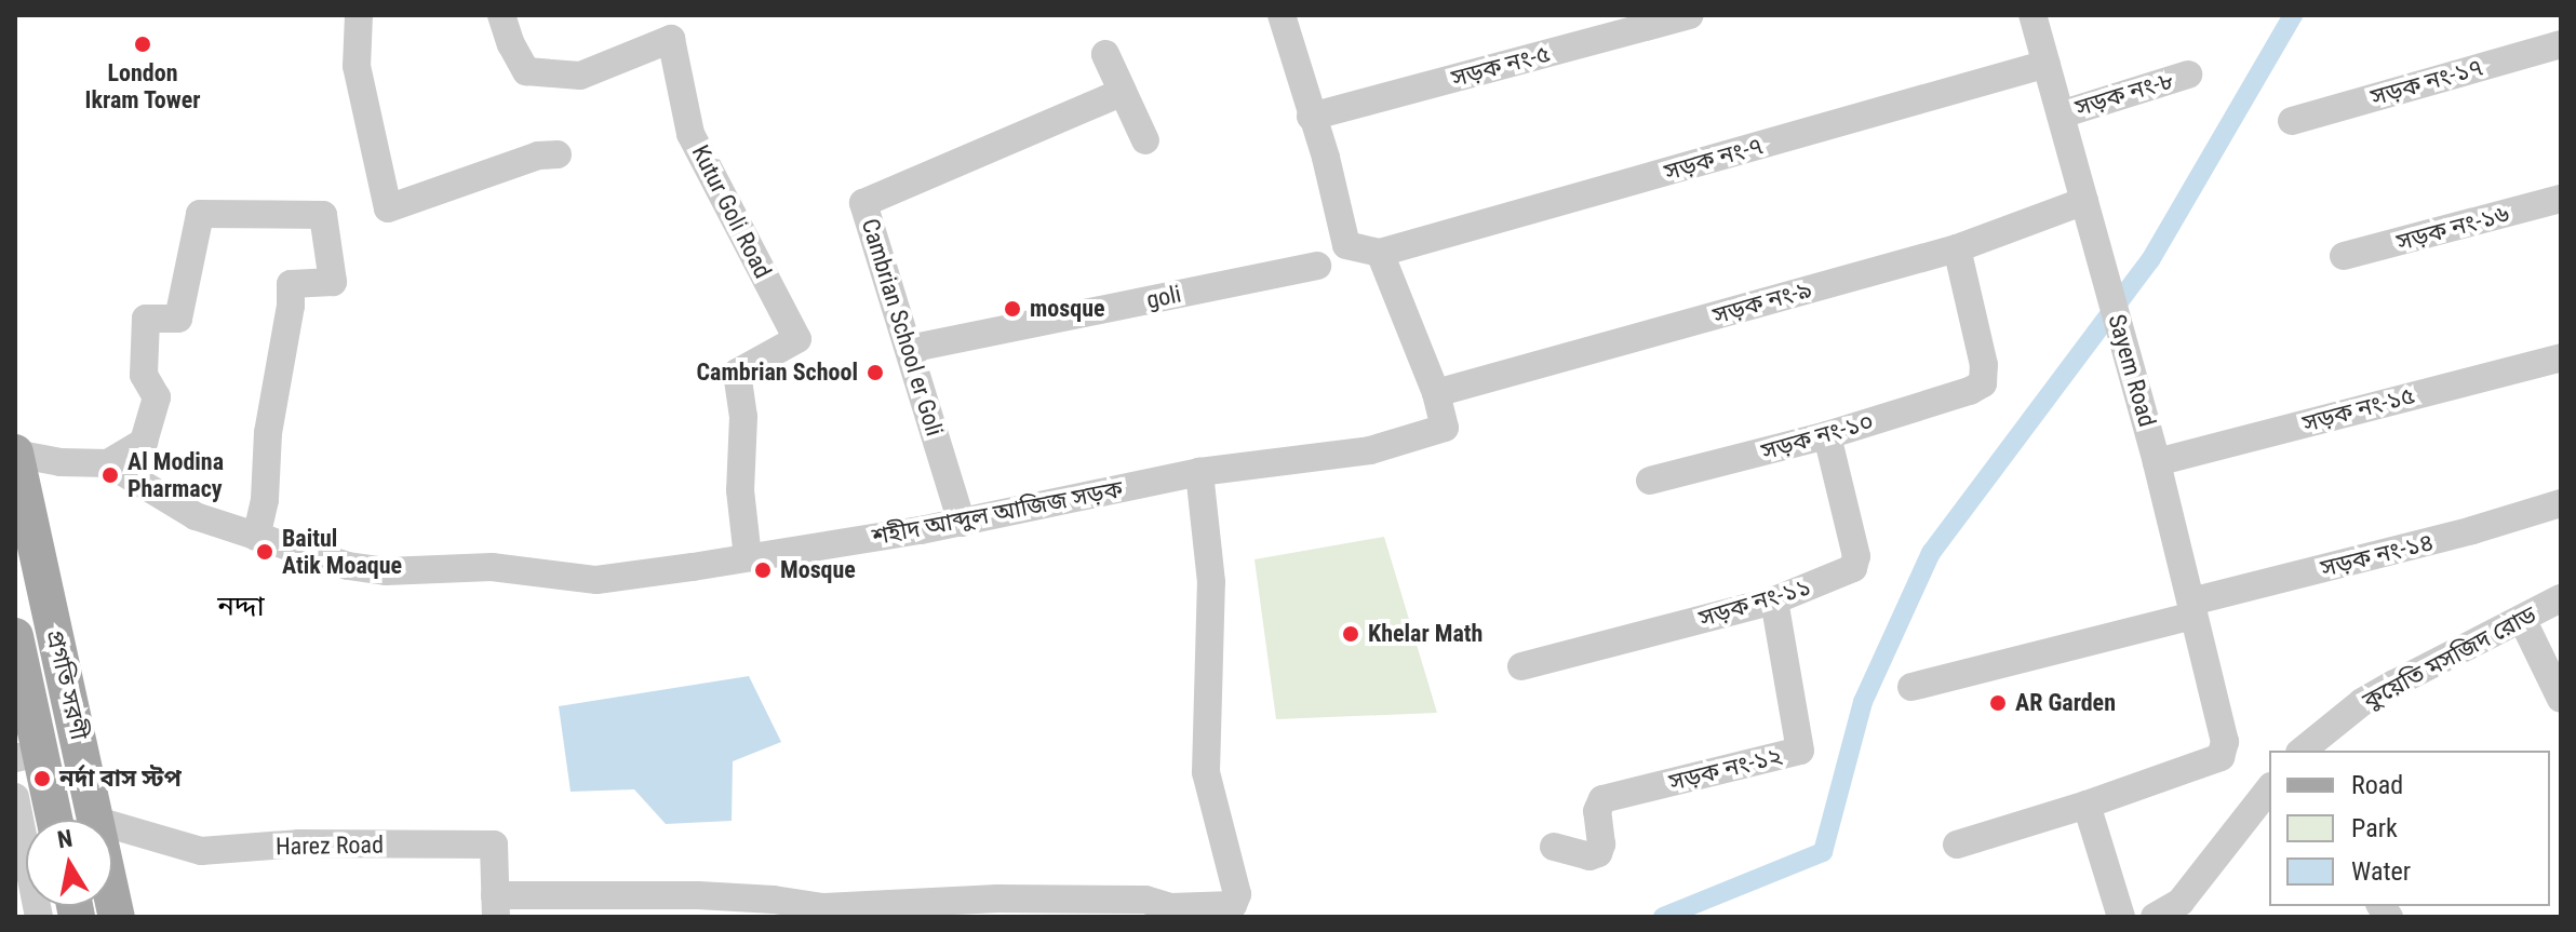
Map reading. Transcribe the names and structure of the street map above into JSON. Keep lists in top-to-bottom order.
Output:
{
  "streets": {
    "main road": ["প্রগতি সরণী"],
    "street": [
      "সড়ক নং-৫",
      "সড়ক নং-১৭",
      "সড়ক নং-৮",
      "সড়ক নং-৭",
      "Kutur Goli Road",
      "সড়ক নং-১৬",
      "goli",
      "সড়ক নং-৯",
      "Cambrian School er Goli",
      "Sayem Road",
      "সড়ক নং-১৫",
      "সড়ক নং-১০",
      "শহীদ আব্দুল আজিজ সড়ক",
      "সড়ক নং-১৪",
      "সড়ক নং-১১",
      "কুয়েতি মসজিদ রোড",
      "সড়ক নং-১২",
      "Harez Road"
    ]
  },
  "crossings": [
    ["সড়ক নং-৮", "Sayem Road"],
    ["সড়ক নং-৭", "Sayem Road"],
    ["Kutur Goli Road", "শহীদ আব্দুল আজিজ সড়ক"],
    ["goli", "Cambrian School er Goli"],
    ["সড়ক নং-৯", "Sayem Road"],
    ["সড়ক নং-৯", "সড়ক নং-১০"],
    ["সড়ক নং-৯", "শহীদ আব্দুল আজিজ সড়ক"],
    ["Cambrian School er Goli", "শহীদ আব্দুল আজিজ সড়ক"],
    ["Sayem Road", "সড়ক নং-১৫"],
    ["Sayem Road", "সড়ক নং-১৪"],
    ["সড়ক নং-১০", "সড়ক নং-১১"],
    ["শহীদ আব্দুল আজিজ সড়ক", "প্রগতি সরণী"],
    ["সড়ক নং-১১", "সড়ক নং-১২"]
  ],
  "districts": ["নদ্দা"],
  "places": [
    "London Ikram Tower",
    "mosque",
    "Cambrian School",
    "Al Modina Pharmacy",
    "Baitul Atik Moaque",
    "Mosque",
    "Khelar Math",
    "AR Garden",
    "নর্দা বাস স্টপ"
  ],
  "legend": ["Road", "Park", "Water"],
  "north": "top"
}
